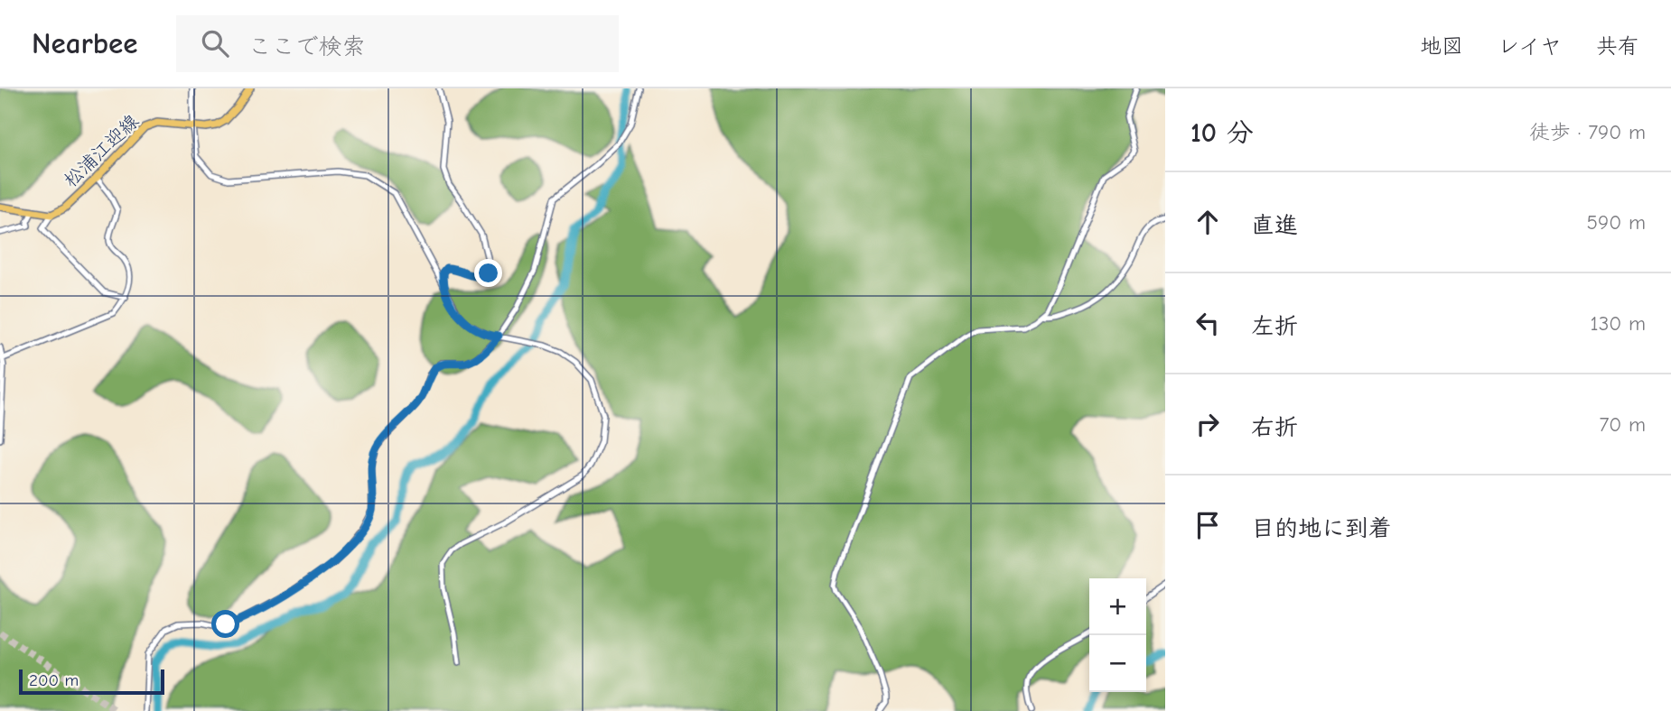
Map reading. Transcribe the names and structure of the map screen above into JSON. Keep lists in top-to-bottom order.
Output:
{
  "streets": {
    "main road": ["松浦江迎線"]
  },
  "scale_bar": "200 m",
  "page": {
    "header": "Nearbee",
    "search": "ここで検索",
    "nav": ["地図", "レイヤ", "共有"],
    "heading": ["10 分", "徒歩 · 790 m"],
    "list": [
      ["直進", "590 m"],
      ["左折", "130 m"],
      ["右折", "70 m"],
      "目的地に到着"
    ],
    "map_buttons": ["+", "−"],
    "scale": "200 m"
  }
}
